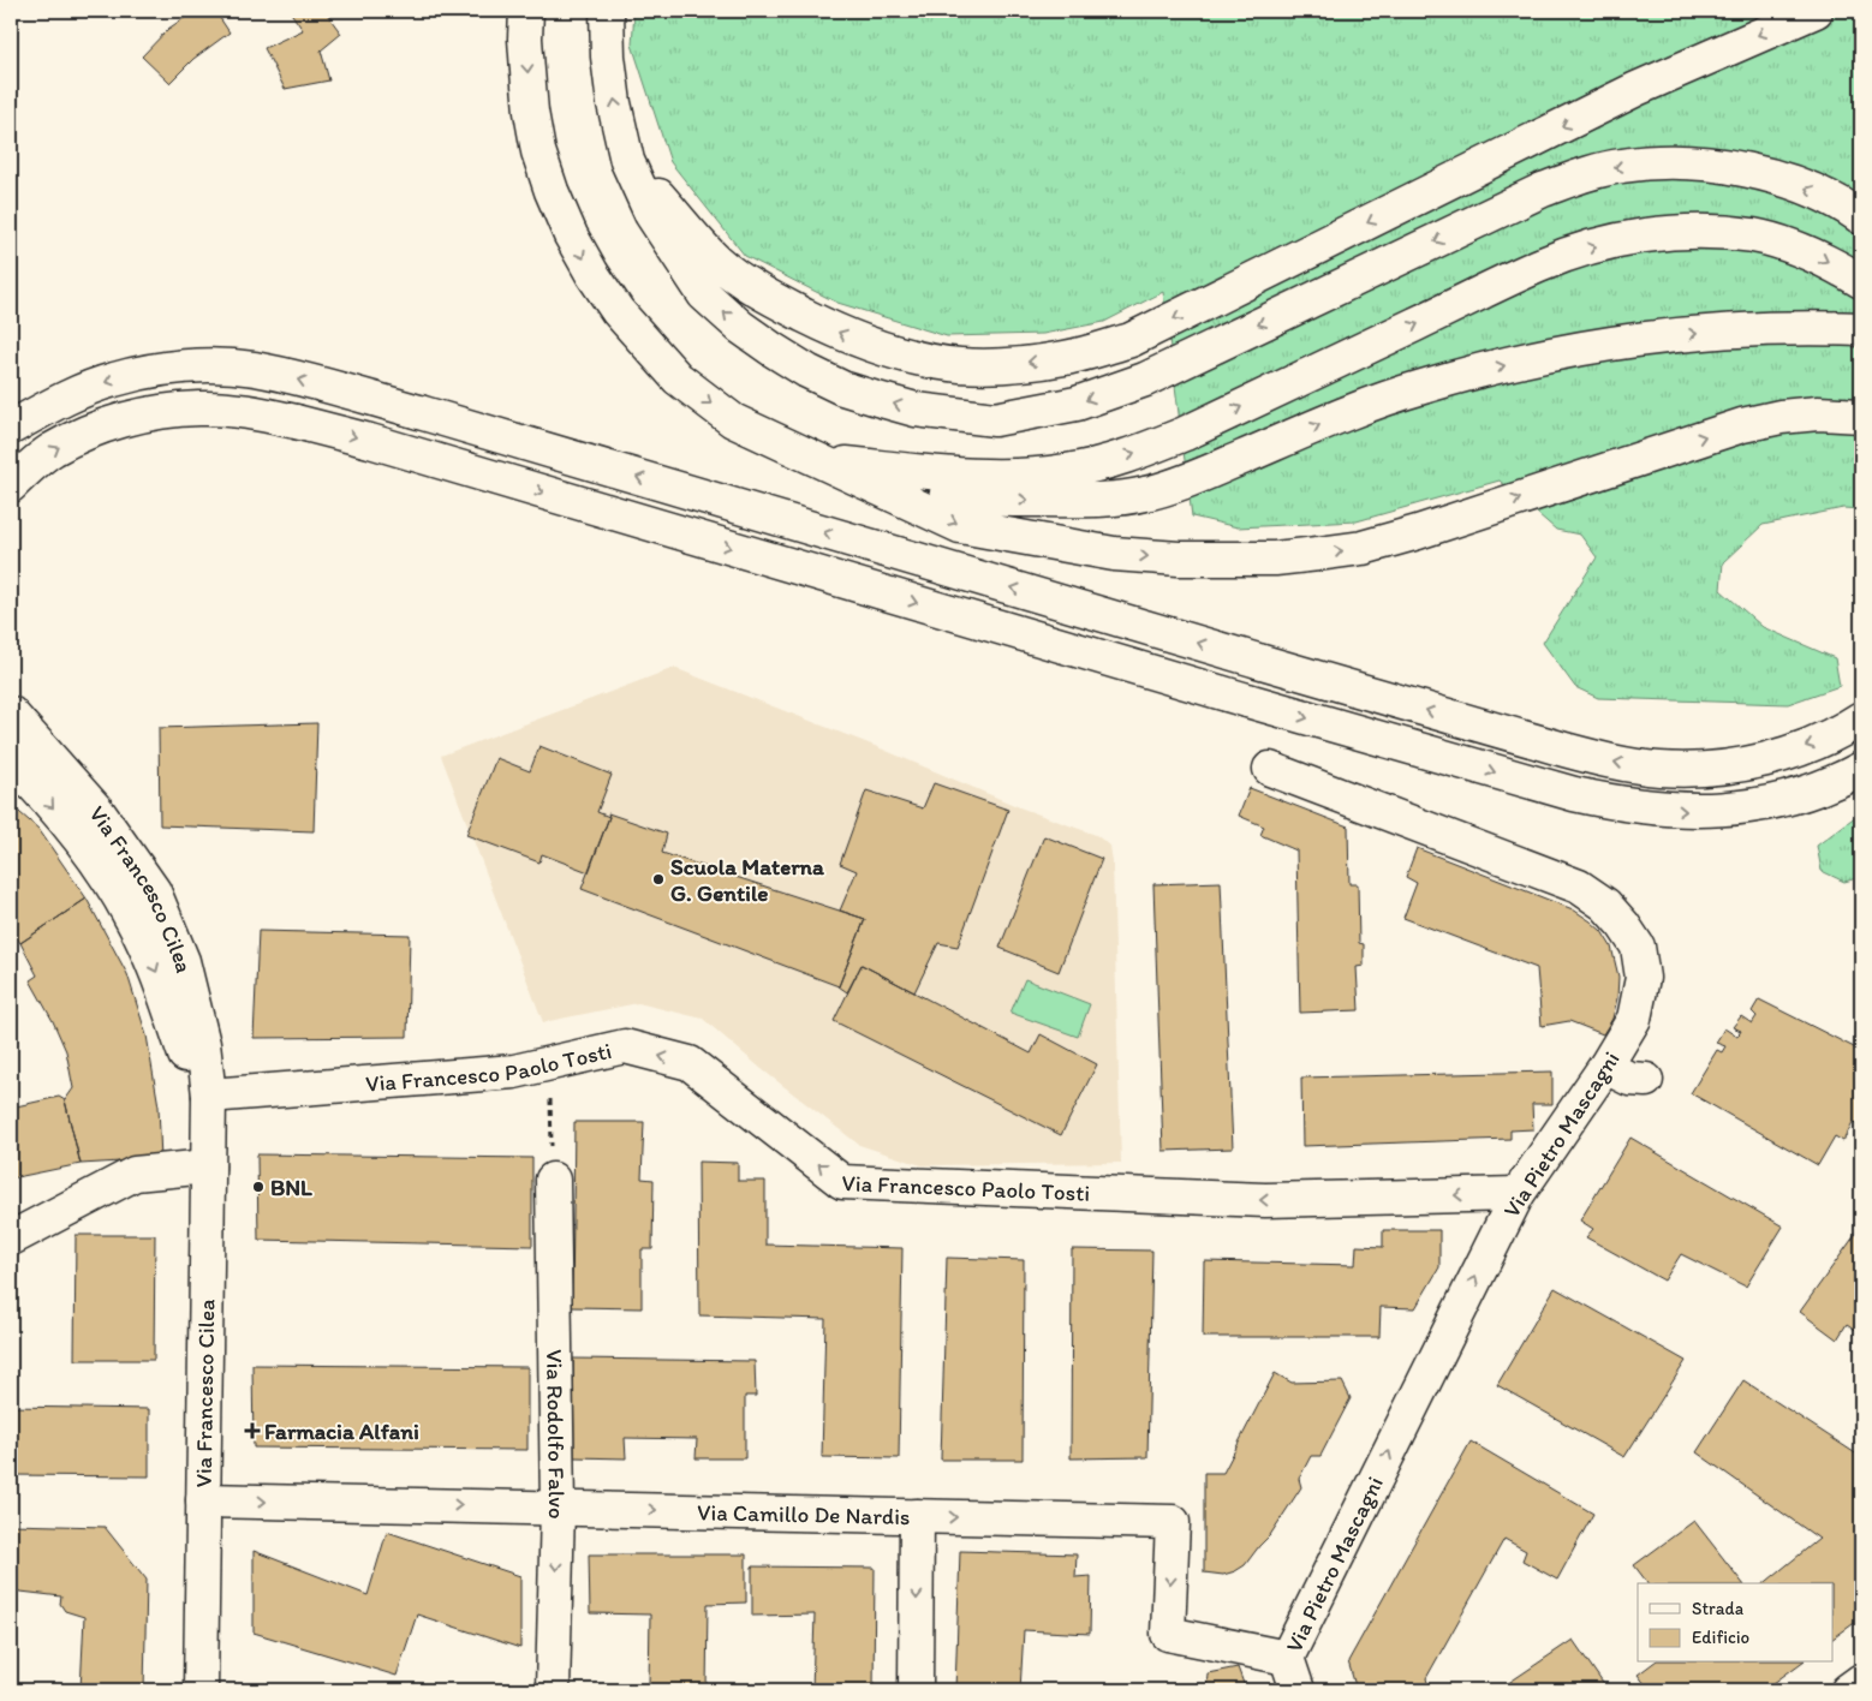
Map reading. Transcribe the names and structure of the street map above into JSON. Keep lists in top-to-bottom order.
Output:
{
  "streets": {
    "main road": [
      "Via Francesco Cilea",
      "Via Francesco Paolo Tosti",
      "Via Pietro Mascagni",
      "Via Rodolfo Falvo",
      "Via Camillo De Nardis"
    ]
  },
  "crossings": [
    ["Via Francesco Cilea", "Via Francesco Paolo Tosti"],
    ["Via Francesco Cilea", "Via Camillo De Nardis"],
    ["Via Francesco Paolo Tosti", "Via Pietro Mascagni"],
    ["Via Pietro Mascagni", "Via Camillo De Nardis"],
    ["Via Rodolfo Falvo", "Via Camillo De Nardis"]
  ],
  "one_way": [
    "Via Francesco Paolo Tosti",
    "Via Pietro Mascagni",
    "Via Rodolfo Falvo",
    "Via Camillo De Nardis"
  ],
  "places": {
    "other": ["Scuola Materna G. Gentile", "BNL"],
    "health": ["Farmacia Alfani"]
  },
  "legend": ["Strada", "Edificio"]
}
